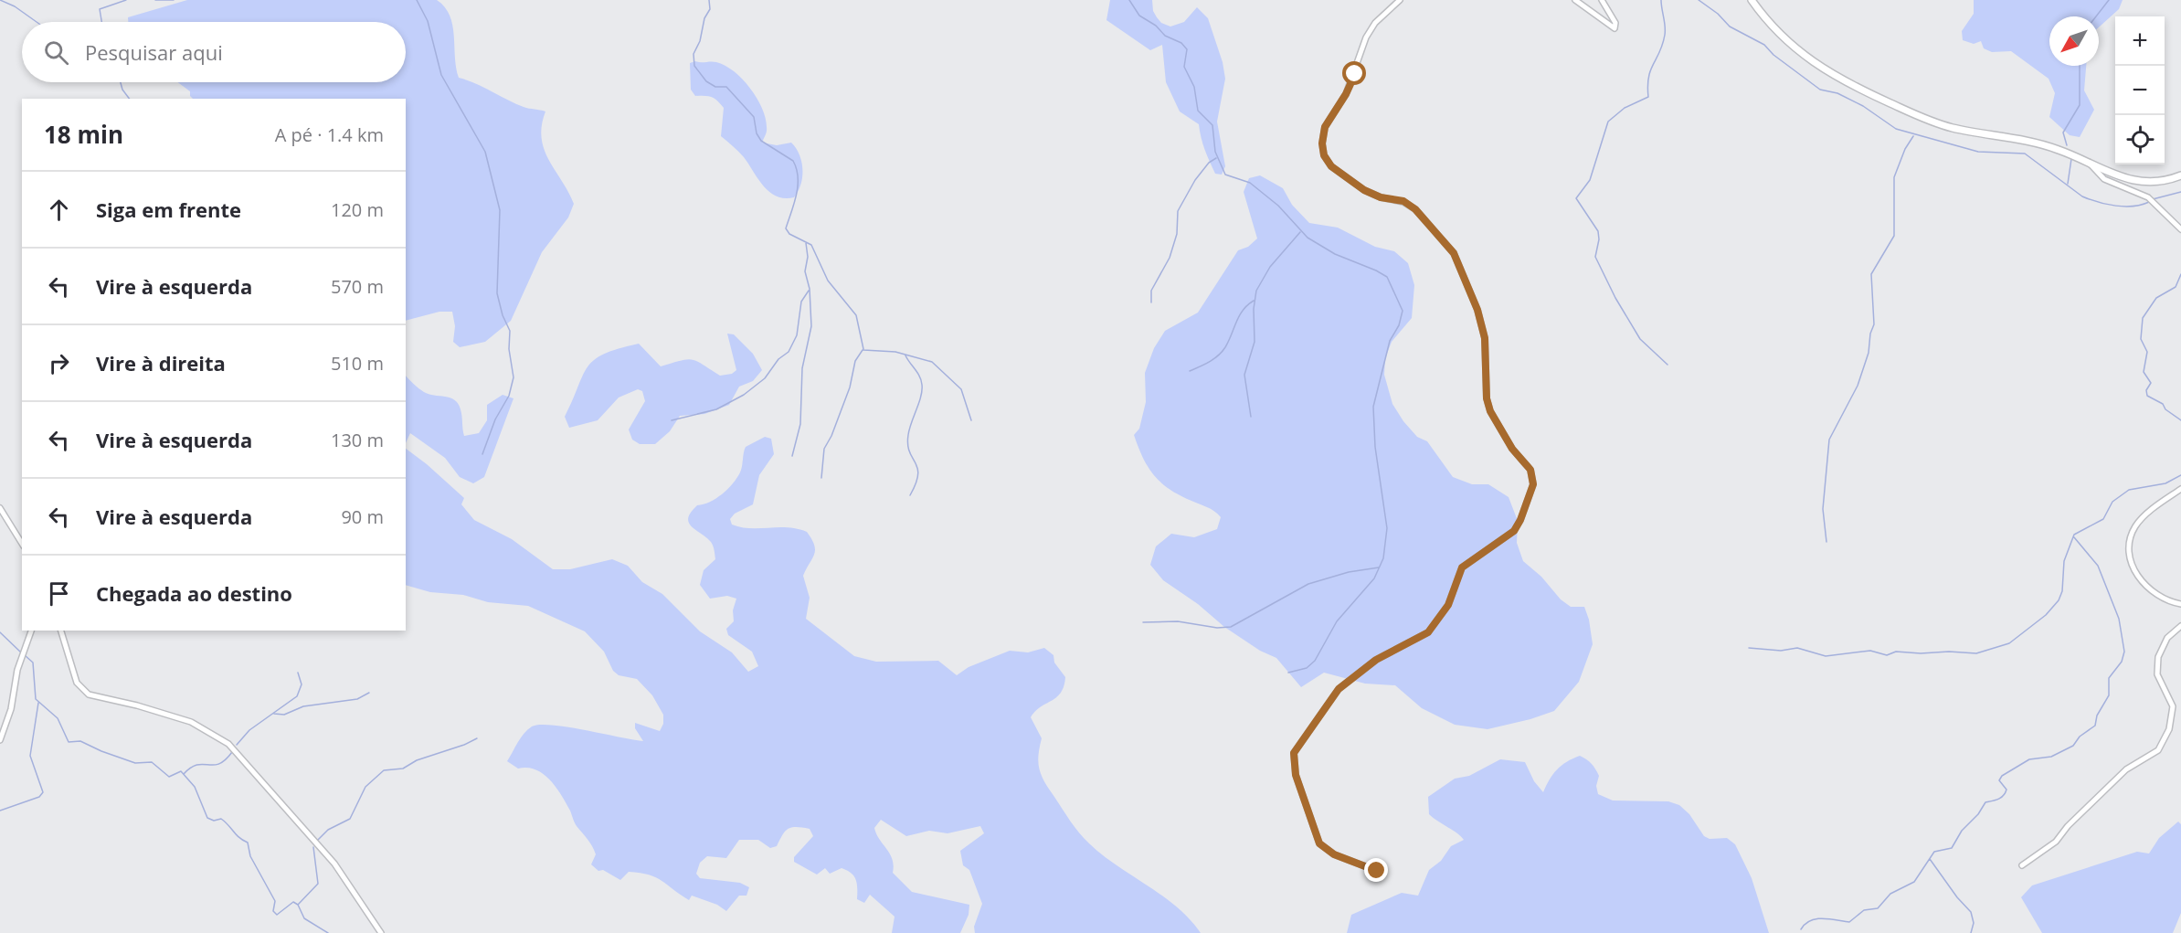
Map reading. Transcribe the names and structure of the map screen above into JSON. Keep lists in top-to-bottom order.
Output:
{
  "north": "bottom left",
  "page": {
    "map_buttons": ["+", "−"],
    "search": "Pesquisar aqui",
    "heading": ["18 min", "A pé · 1.4 km"],
    "list": [
      ["Siga em frente", "120 m"],
      ["Vire à esquerda", "570 m"],
      ["Vire à direita", "510 m"],
      ["Vire à esquerda", "130 m"],
      ["Vire à esquerda", "90 m"],
      "Chegada ao destino"
    ]
  }
}
